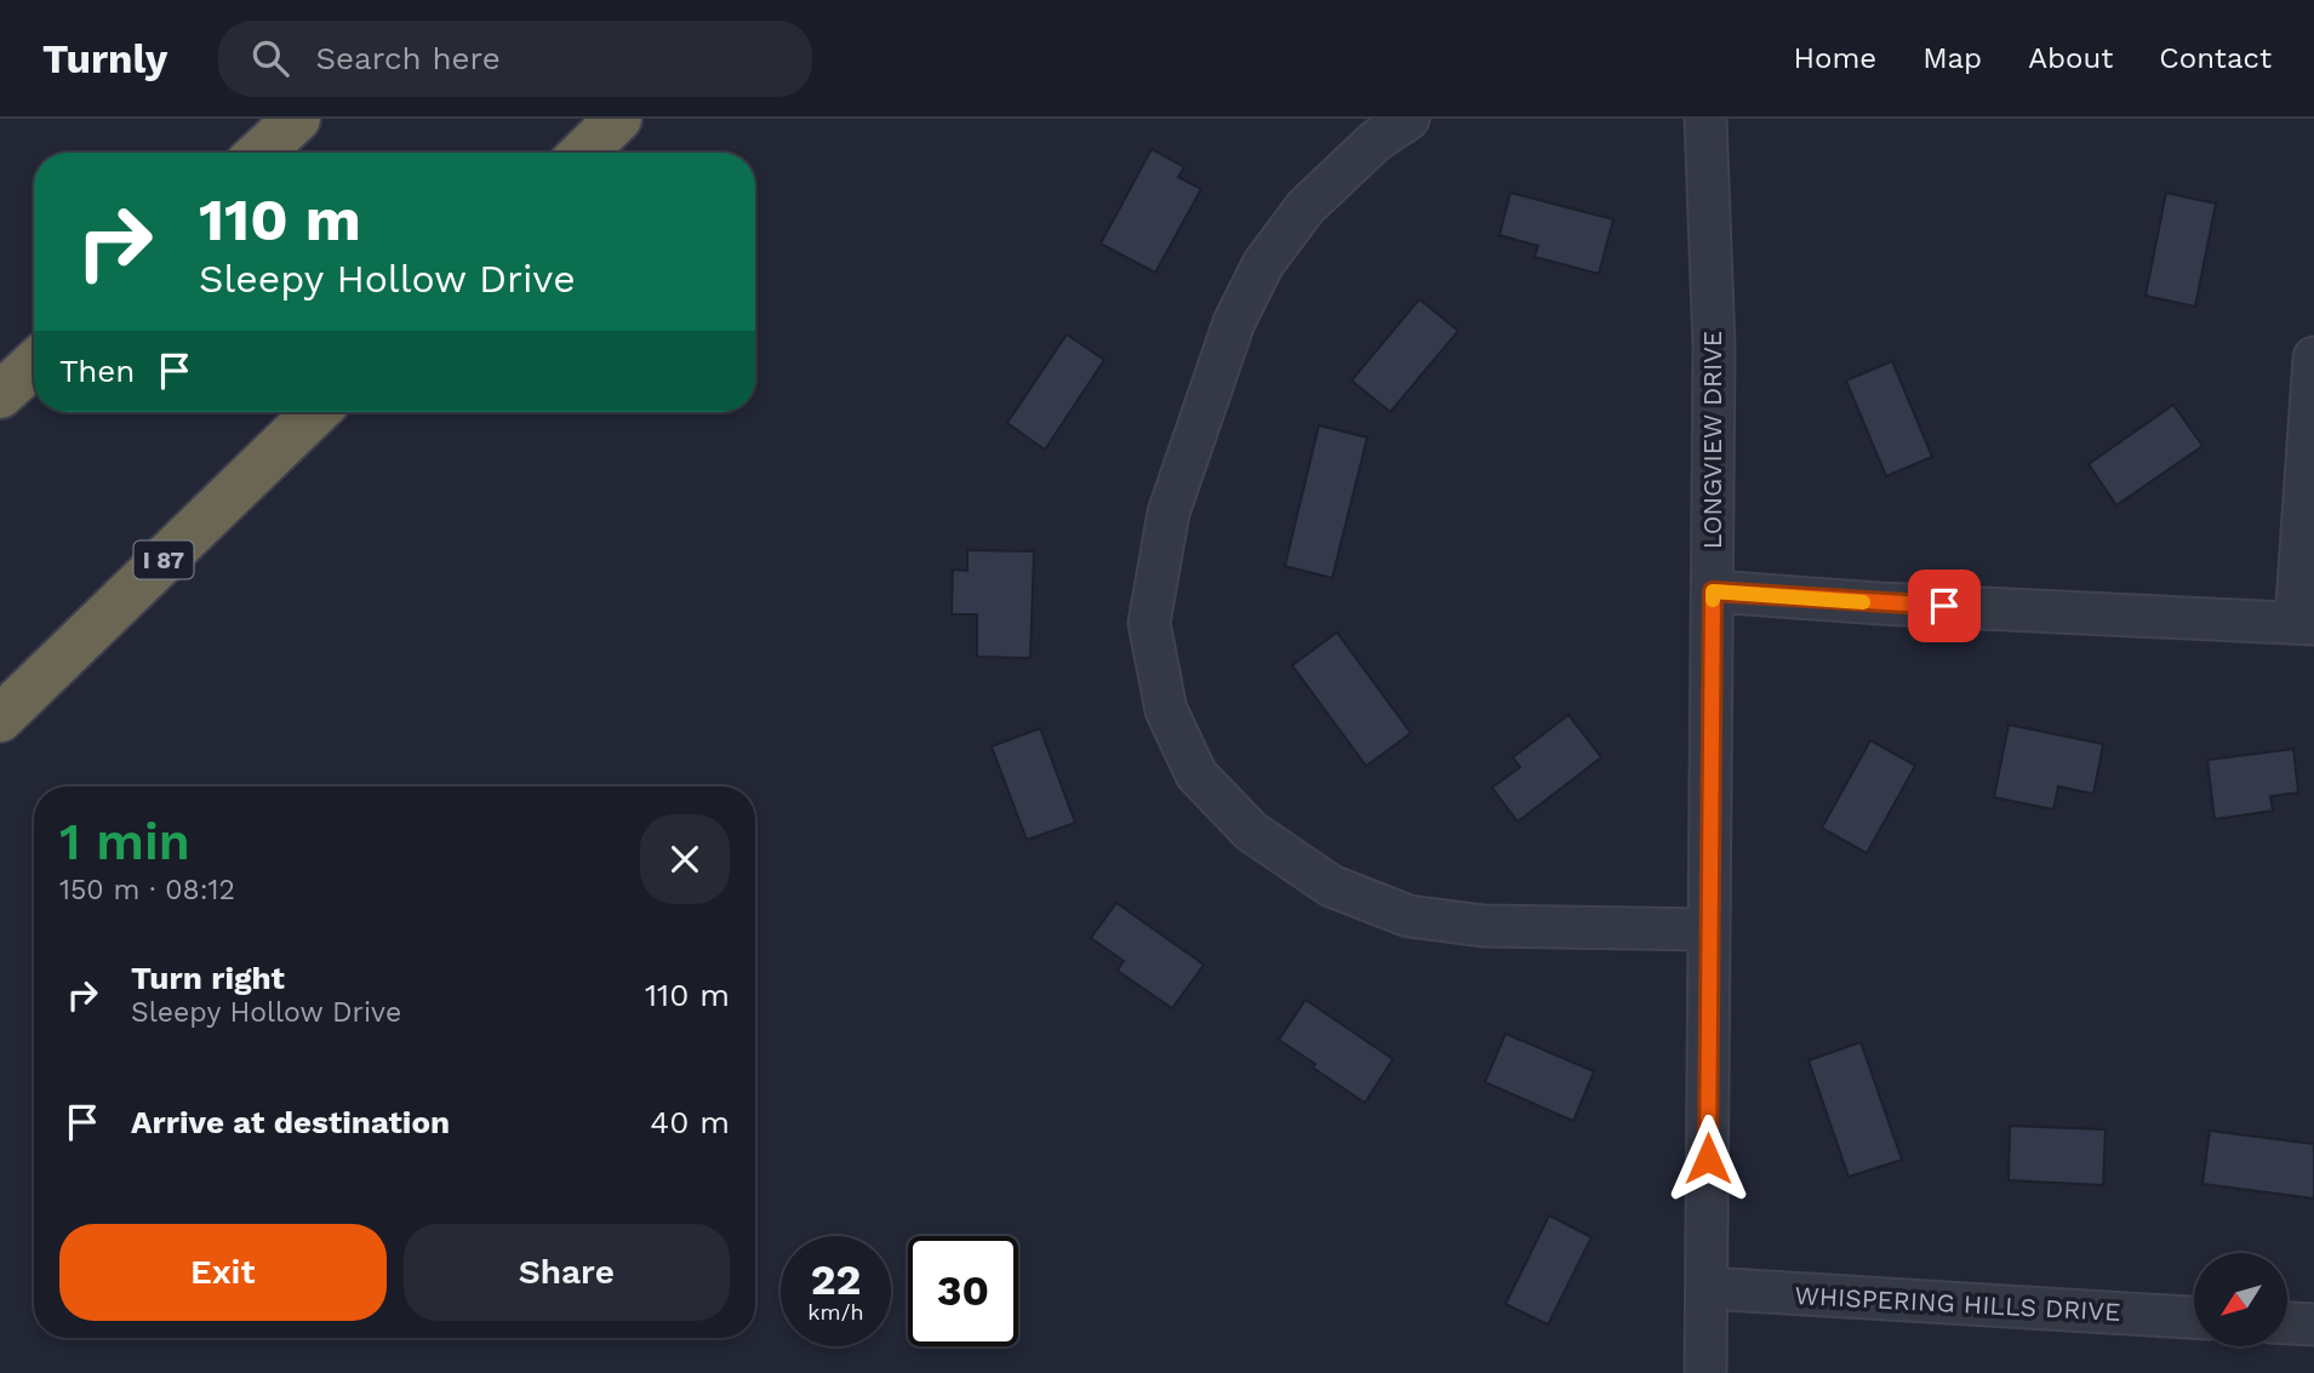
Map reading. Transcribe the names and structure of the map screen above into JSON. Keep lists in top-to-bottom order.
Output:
{
  "streets": {
    "highway": ["I 87"],
    "street": ["LONGVIEW DRIVE", "WHISPERING HILLS DRIVE"]
  },
  "crossings": [
    ["LONGVIEW DRIVE", "WHISPERING HILLS DRIVE"]
  ],
  "north": "bottom left",
  "page": {
    "header": "Turnly",
    "search": "Search here",
    "nav": [
      "Home",
      "Map",
      "About",
      "Contact"
    ],
    "turn": ["110 m", "Sleepy Hollow Drive"],
    "then": "Then",
    "heading": ["1 min", "150 m · 08:12"],
    "list": [
      {
        "name": "Turn right",
        "note": "Sleepy Hollow Drive",
        "value": "110 m"
      },
      {
        "name": "Arrive at destination",
        "value": "40 m"
      }
    ],
    "buttons": ["Exit", "Share"],
    "speed": "22 km/h",
    "limit": "30"
  }
}
